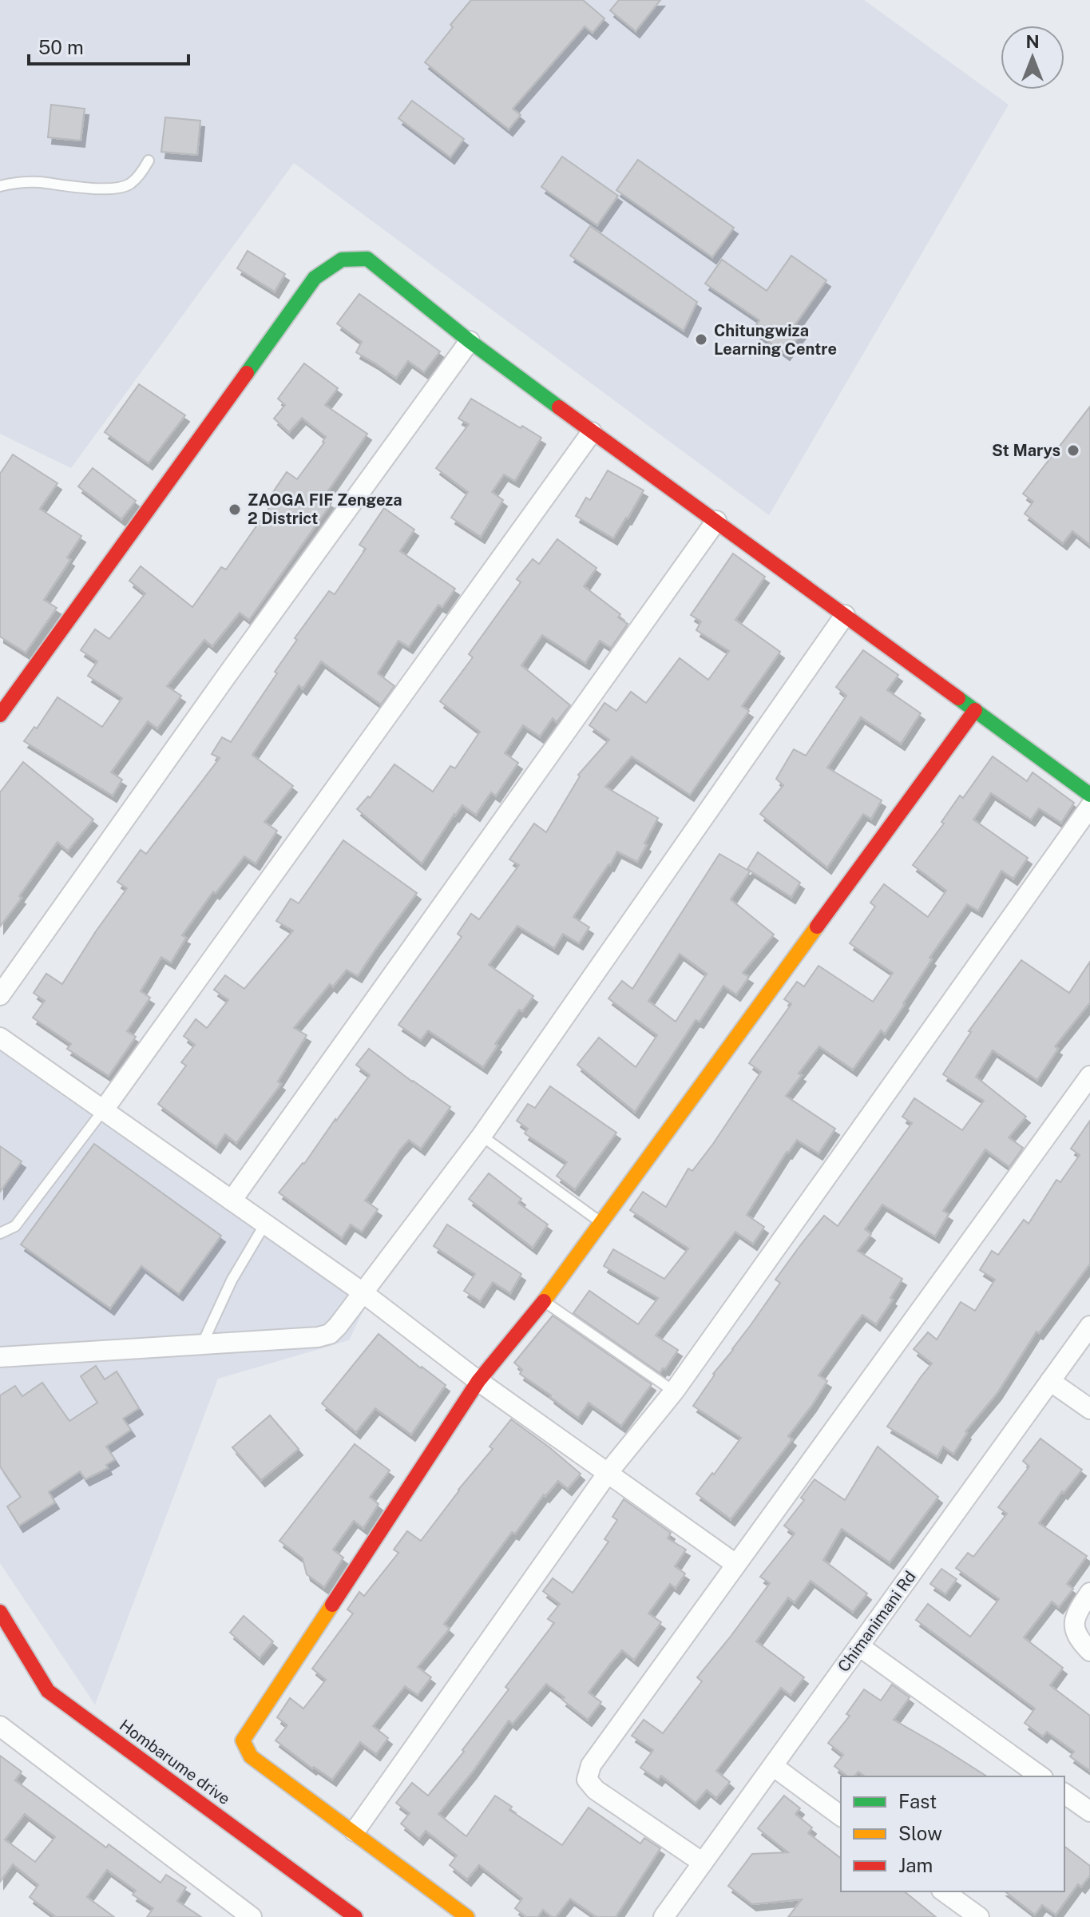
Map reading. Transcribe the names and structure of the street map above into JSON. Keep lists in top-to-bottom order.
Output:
{
  "streets": {
    "street": ["Chimanimani Rd", "Hombarume drive"]
  },
  "places": ["Chitungwiza Learning Centre", "St Marys", "ZAOGA FIF Zengeza 2 District"],
  "legend": ["Fast", "Slow", "Jam"],
  "scale_bar": "50 m",
  "north": "top"
}
